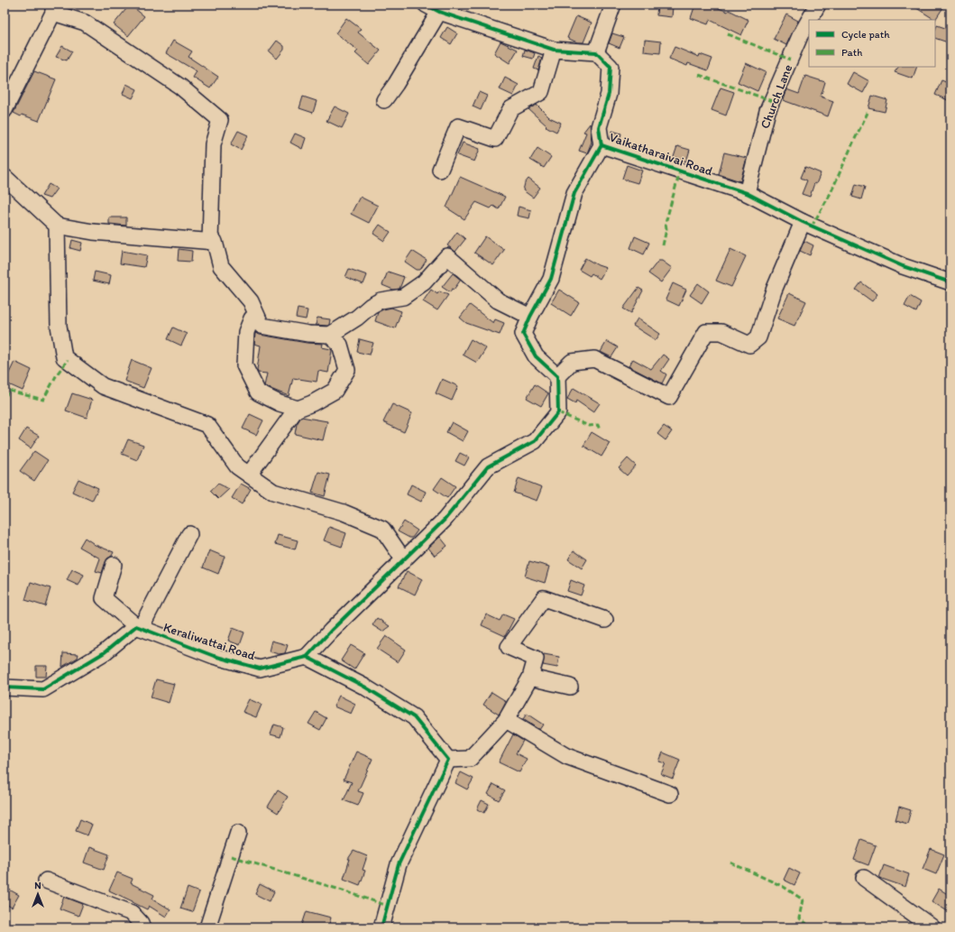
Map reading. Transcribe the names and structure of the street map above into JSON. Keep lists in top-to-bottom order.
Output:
{
  "streets": {
    "street": ["Church Lane", "Vaikatharaivai Road", "Keraliwattai Road"]
  },
  "crossings": [
    ["Church Lane", "Vaikatharaivai Road"]
  ],
  "legend": ["Cycle path", "Path"],
  "north": "top"
}
